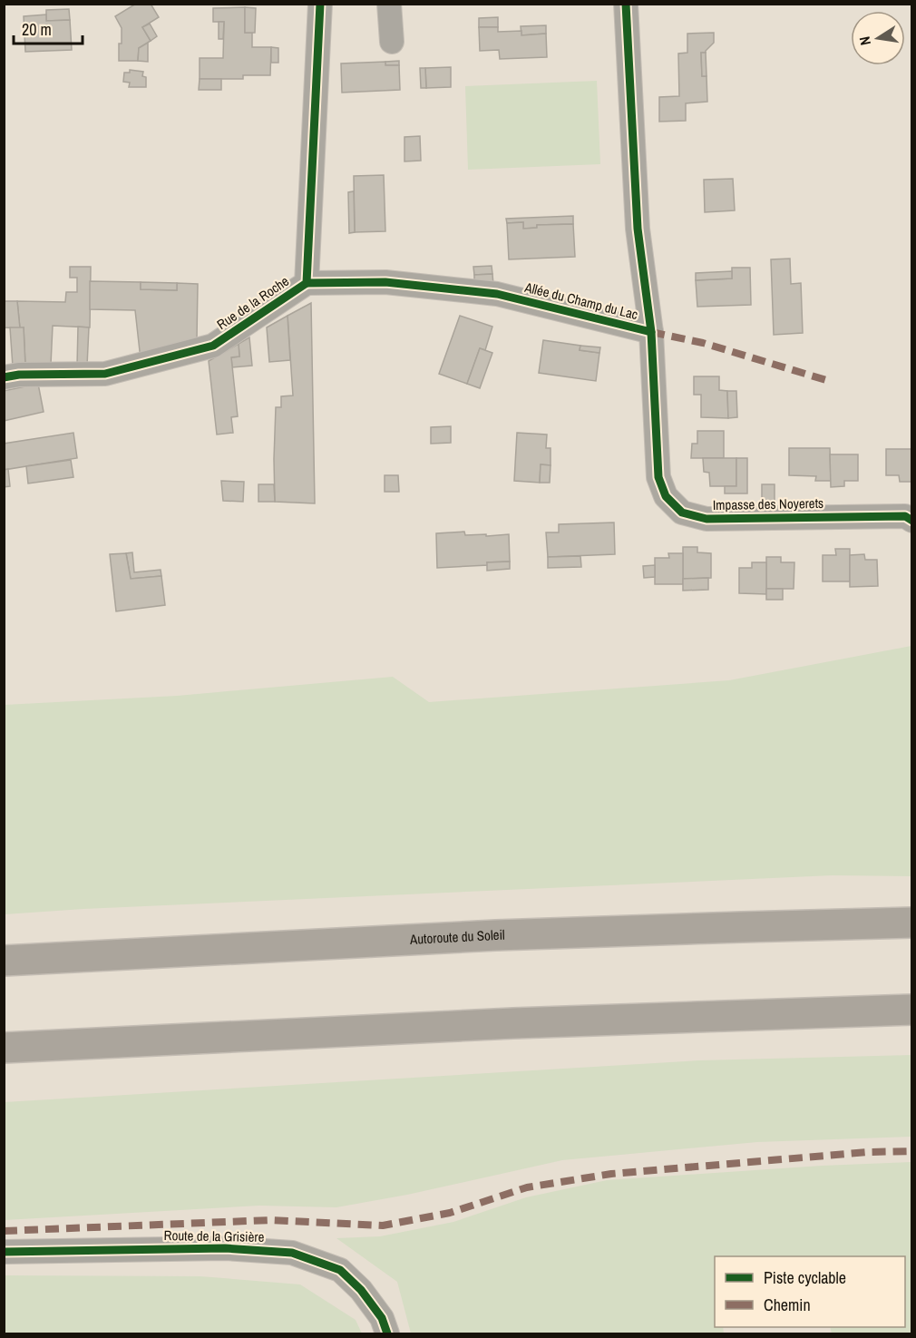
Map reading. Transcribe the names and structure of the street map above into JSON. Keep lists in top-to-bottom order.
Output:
{
  "streets": {
    "highway": ["Autoroute du Soleil"],
    "street": [
      "Allée du Champ du Lac",
      "Rue de la Roche",
      "Impasse des Noyerets",
      "Route de la Grisière"
    ]
  },
  "crossings": [
    ["Allée du Champ du Lac", "Rue de la Roche"],
    ["Allée du Champ du Lac", "Impasse des Noyerets"]
  ],
  "legend": ["Piste cyclable", "Chemin"],
  "scale_bar": "20 m",
  "north": "left"
}
